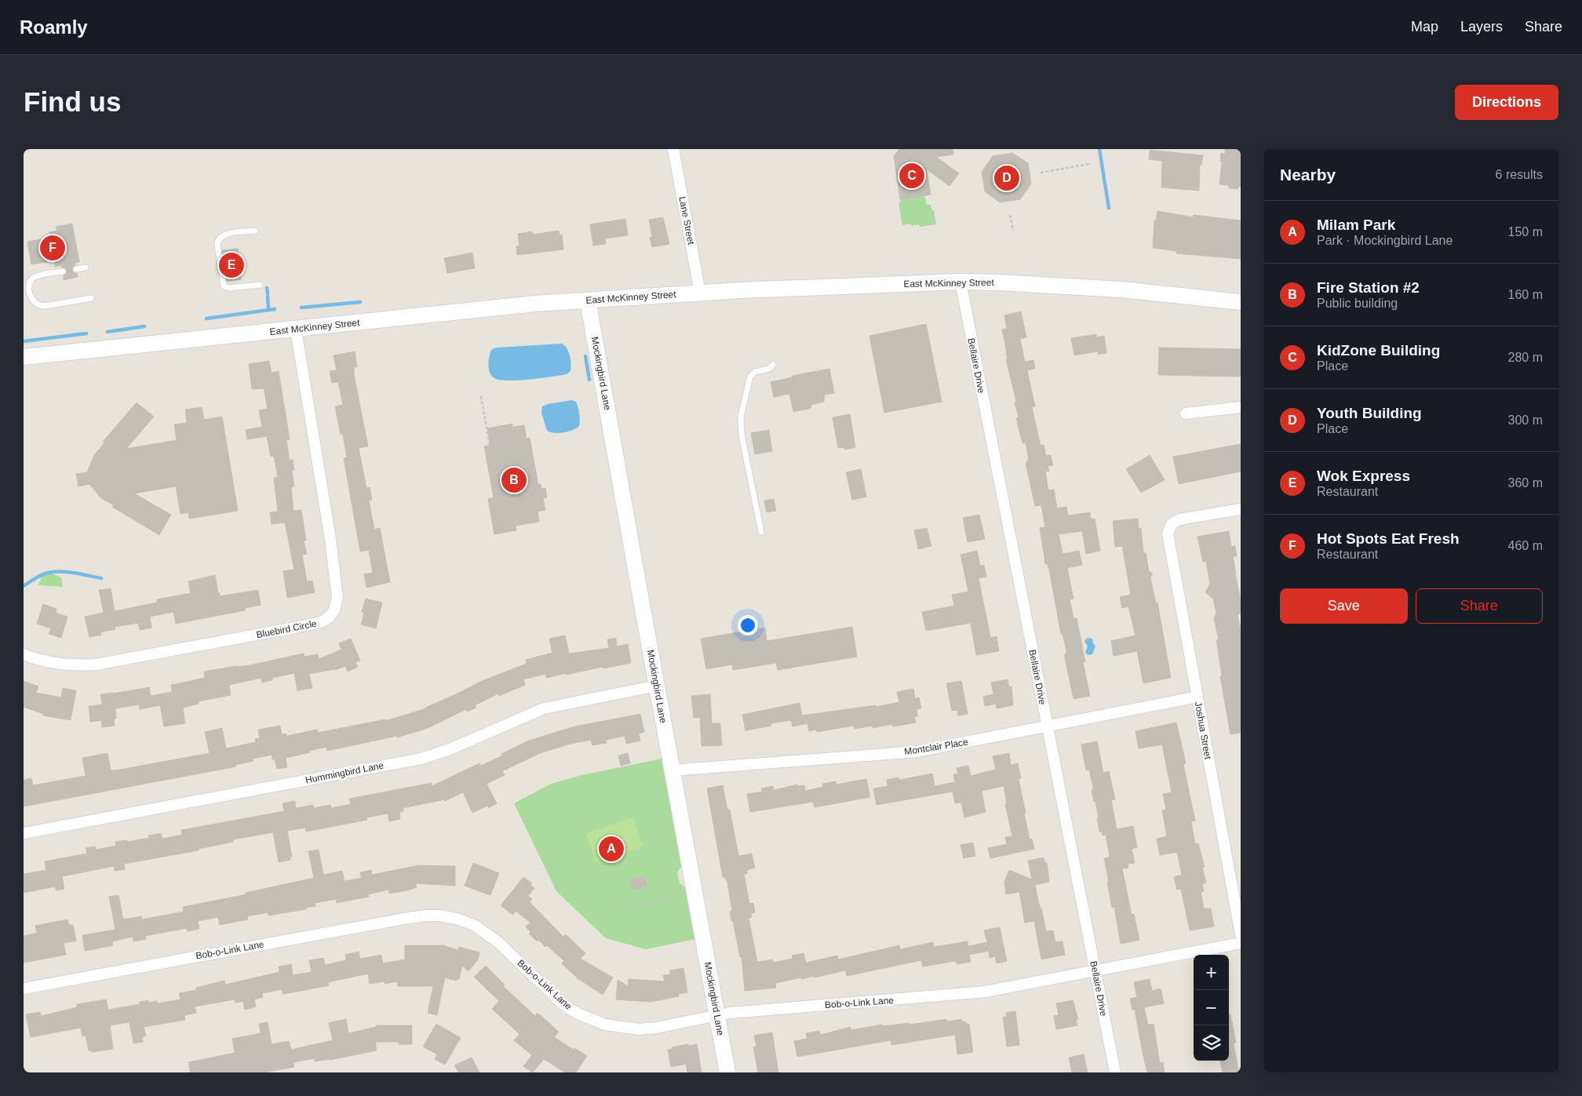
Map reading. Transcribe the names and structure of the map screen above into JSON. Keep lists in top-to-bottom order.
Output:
{
  "streets": {
    "main road": ["East McKinney Street", "Mockingbird Lane"],
    "street": [
      "Lane Street",
      "Bellaire Drive",
      "Bluebird Circle",
      "Joshua Street",
      "Montclair Place",
      "Hummingbird Lane",
      "Bob-o-Link Lane"
    ]
  },
  "crossings": [
    ["Lane Street", "East McKinney Street"],
    ["East McKinney Street", "Bellaire Drive"],
    ["East McKinney Street", "Mockingbird Lane"],
    ["East McKinney Street", "Bluebird Circle"],
    ["Bellaire Drive", "Montclair Place"],
    ["Bellaire Drive", "Bob-o-Link Lane"],
    ["Mockingbird Lane", "Montclair Place"],
    ["Mockingbird Lane", "Hummingbird Lane"],
    ["Mockingbird Lane", "Bob-o-Link Lane"],
    ["Joshua Street", "Montclair Place"]
  ],
  "page": {
    "header": "Roamly",
    "nav": ["Map", "Layers", "Share"],
    "buttons": [
      "Directions",
      ["Save", "Share"]
    ],
    "title": "Find us",
    "heading": ["Nearby", "6 results"],
    "pins": [
      "C",
      "D",
      "F",
      "E",
      "B",
      "A"
    ],
    "list": [
      {
        "mark": "A",
        "name": "Milam Park",
        "note": "Park · Mockingbird Lane",
        "value": "150 m"
      },
      {
        "mark": "B",
        "name": "Fire Station #2",
        "note": "Public building",
        "value": "160 m"
      },
      {
        "mark": "C",
        "name": "KidZone Building",
        "note": "Place",
        "value": "280 m"
      },
      {
        "mark": "D",
        "name": "Youth Building",
        "note": "Place",
        "value": "300 m"
      },
      {
        "mark": "E",
        "name": "Wok Express",
        "note": "Restaurant",
        "value": "360 m"
      },
      {
        "mark": "F",
        "name": "Hot Spots Eat Fresh",
        "note": "Restaurant",
        "value": "460 m"
      }
    ],
    "map_buttons": ["+", "−"]
  }
}
